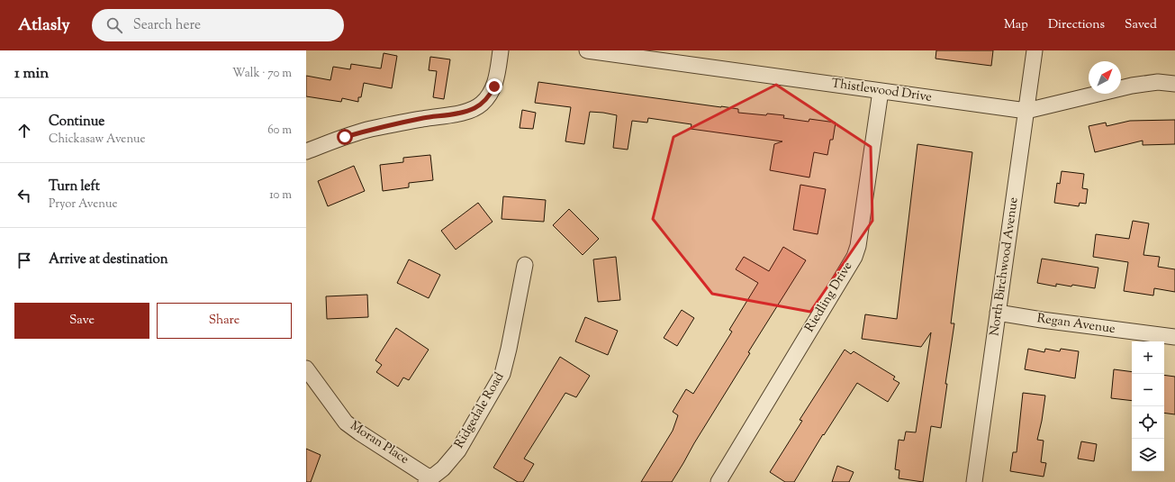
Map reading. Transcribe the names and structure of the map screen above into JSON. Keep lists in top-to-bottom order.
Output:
{
  "streets": {
    "street": [
      "Thistlewood Drive",
      "North Birchwood Avenue",
      "Riedling Drive",
      "Regan Avenue",
      "Ridgedale Road",
      "Moran Place"
    ]
  },
  "crossings": [
    ["Thistlewood Drive", "North Birchwood Avenue"],
    ["Thistlewood Drive", "Riedling Drive"],
    ["North Birchwood Avenue", "Regan Avenue"],
    ["Ridgedale Road", "Moran Place"]
  ],
  "north": "top right",
  "page": {
    "header": "Atlasly",
    "search": "Search here",
    "nav": ["Map", "Directions", "Saved"],
    "heading": ["1 min", "Walk · 70 m"],
    "list": [
      ["Continue", "Chickasaw Avenue", "60 m"],
      ["Turn left", "Pryor Avenue", "10 m"],
      "Arrive at destination"
    ],
    "buttons": ["Save", "Share"],
    "map_buttons": ["+", "−"]
  }
}
